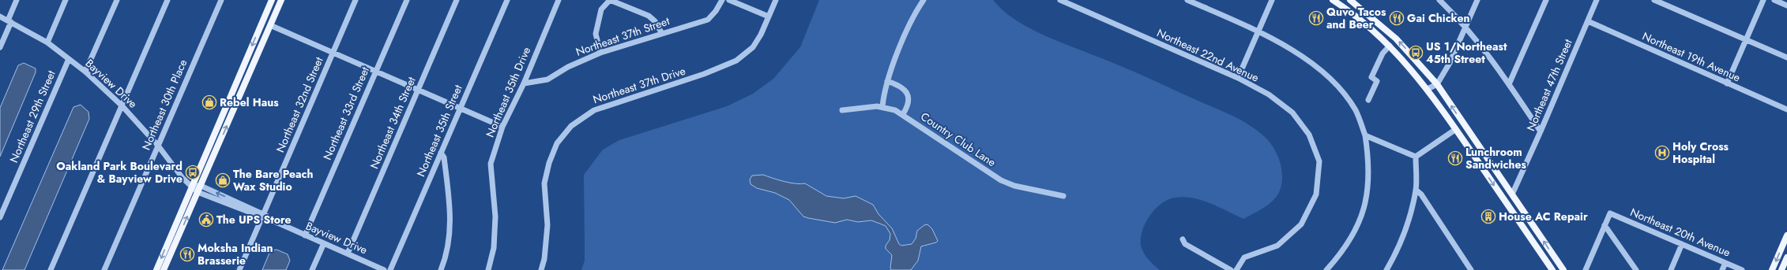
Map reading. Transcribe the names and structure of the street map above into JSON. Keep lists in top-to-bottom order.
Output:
{
  "streets": {
    "street": [
      "Northeast 37th Street",
      "Northeast 22nd Avenue",
      "Northeast 19th Avenue",
      "Bayview Drive",
      "Northeast 37th Drive",
      "Northeast 47th Street",
      "Northeast 35th Drive",
      "Northeast 30th Place",
      "Northeast 32nd Street",
      "Northeast 33rd Street",
      "Northeast 29th Street",
      "Northeast 34th Street",
      "Northeast 35th Street",
      "Country Club Lane",
      "Northeast 20th Avenue"
    ]
  },
  "crossings": [
    ["Northeast 37th Street", "Northeast 35th Drive"],
    ["Northeast 19th Avenue", "Northeast 47th Street"],
    ["Bayview Drive", "Northeast 30th Place"],
    ["Bayview Drive", "Northeast 32nd Street"],
    ["Bayview Drive", "Northeast 33rd Street"],
    ["Bayview Drive", "Northeast 29th Street"],
    ["Bayview Drive", "Northeast 34th Street"]
  ],
  "places": {
    "restaurant": [
      "Quvo Tacos and Beer",
      "Gai Chicken",
      "Lunchroom Sandwiches",
      "Moksha Indian Brasserie"
    ],
    "bus stop": ["US 1/Northeast 45th Street", "Oakland Park Boulevard & Bayview Drive"],
    "shop": ["Rebel Haus", "The Bare Peach Wax Studio"],
    "hospital": ["Holy Cross Hospital"],
    "building": ["House AC Repair"],
    "public building": ["The UPS Store"]
  }
}
